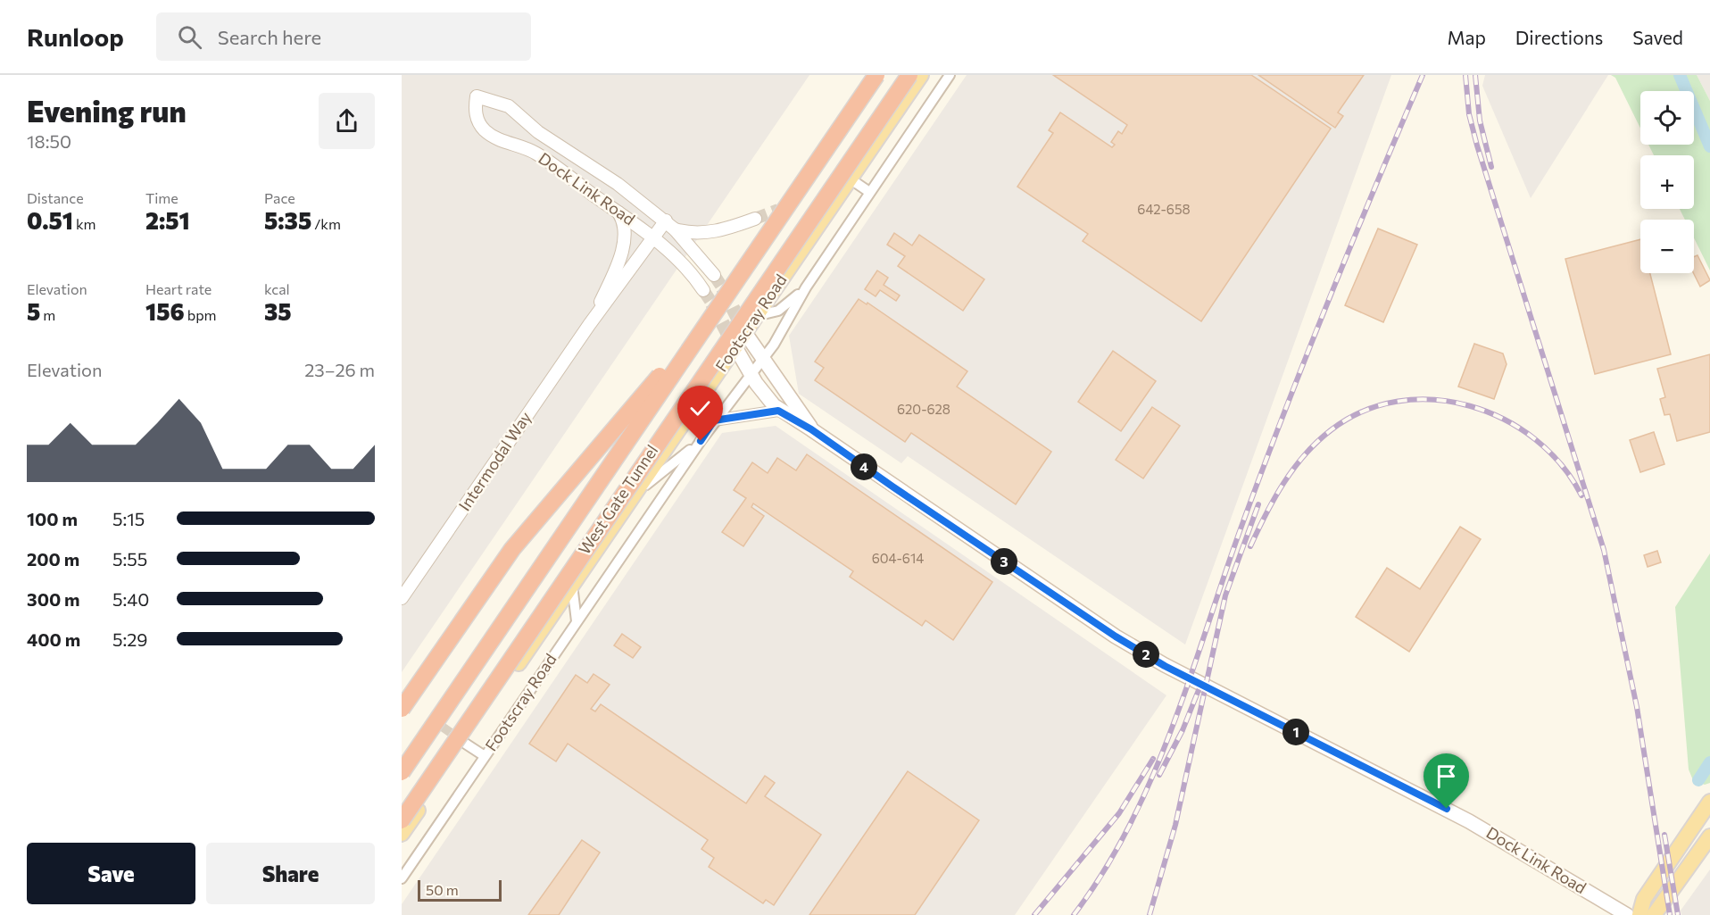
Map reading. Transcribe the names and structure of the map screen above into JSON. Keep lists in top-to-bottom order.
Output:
{
  "streets": {
    "highway": ["West Gate Tunnel"],
    "main road": ["Dock Link Road", "Footscray Road"],
    "street": ["Intermodal Way"]
  },
  "crossings": [
    ["Dock Link Road", "Footscray Road"],
    ["Dock Link Road", "Intermodal Way"]
  ],
  "house_numbers": ["642-658", "620-628", "604-614"],
  "scale_bar": "50 m",
  "page": {
    "header": "Runloop",
    "search": "Search here",
    "nav": ["Map", "Directions", "Saved"],
    "heading": ["Evening run", "18:50"],
    "map_buttons": ["+", "−"],
    "stats": [
      ["Distance", "0.51 km"],
      ["Time", "2:51"],
      ["Pace", "5:35 /km"],
      ["Elevation", "5 m"],
      ["Heart rate", "156 bpm"],
      ["kcal", "35"]
    ],
    "chart": ["Elevation", "23–26 m"],
    "pins": [
      "4",
      "3",
      "2",
      "1"
    ],
    "list": [
      {
        "name": "100 m",
        "note": "5:15"
      },
      {
        "name": "200 m",
        "note": "5:55"
      },
      {
        "name": "300 m",
        "note": "5:40"
      },
      {
        "name": "400 m",
        "note": "5:29"
      }
    ],
    "buttons": ["Save", "Share"],
    "scale": "50 m"
  }
}
